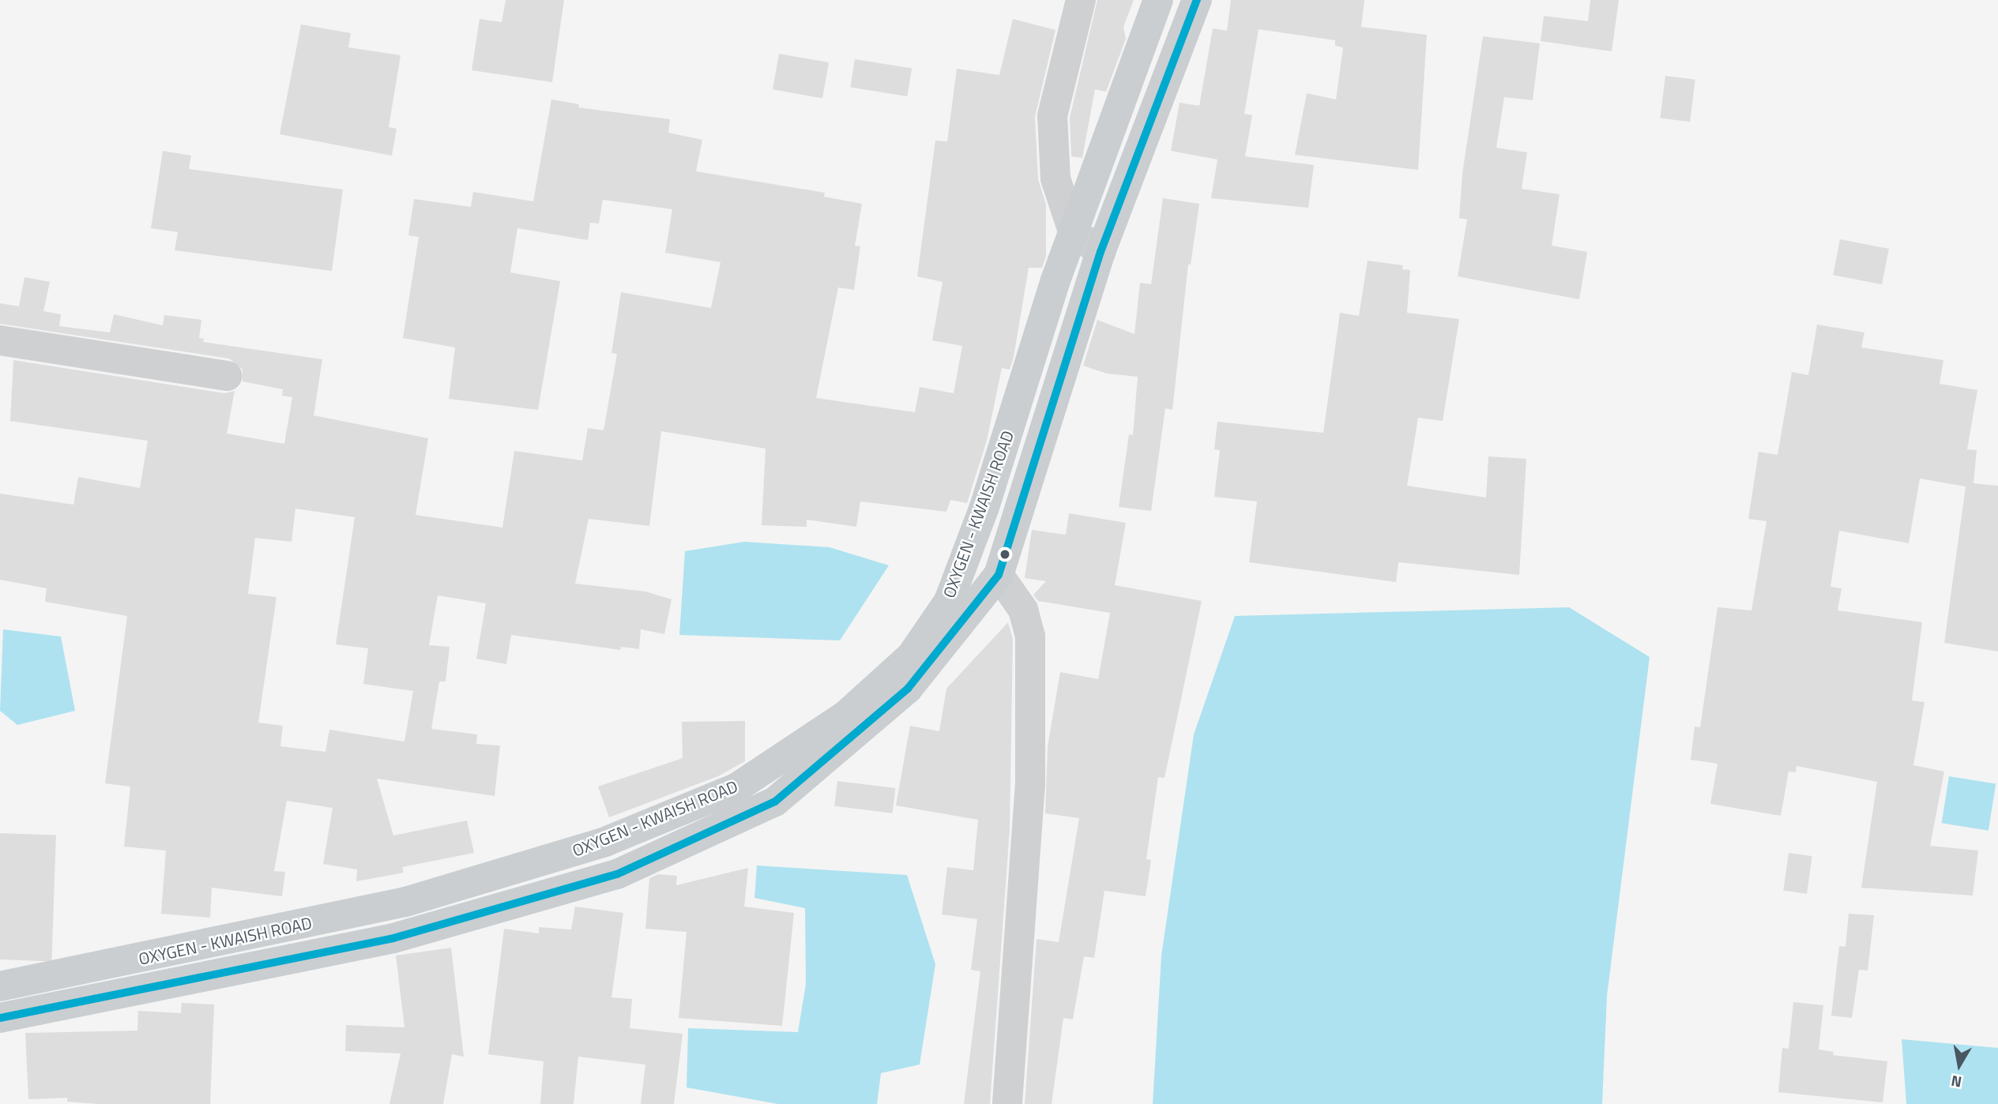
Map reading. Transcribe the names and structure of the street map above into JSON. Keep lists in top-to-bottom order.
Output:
{
  "streets": {
    "main road": ["OXYGEN - KWAISH ROAD"]
  },
  "north": "bottom"
}
